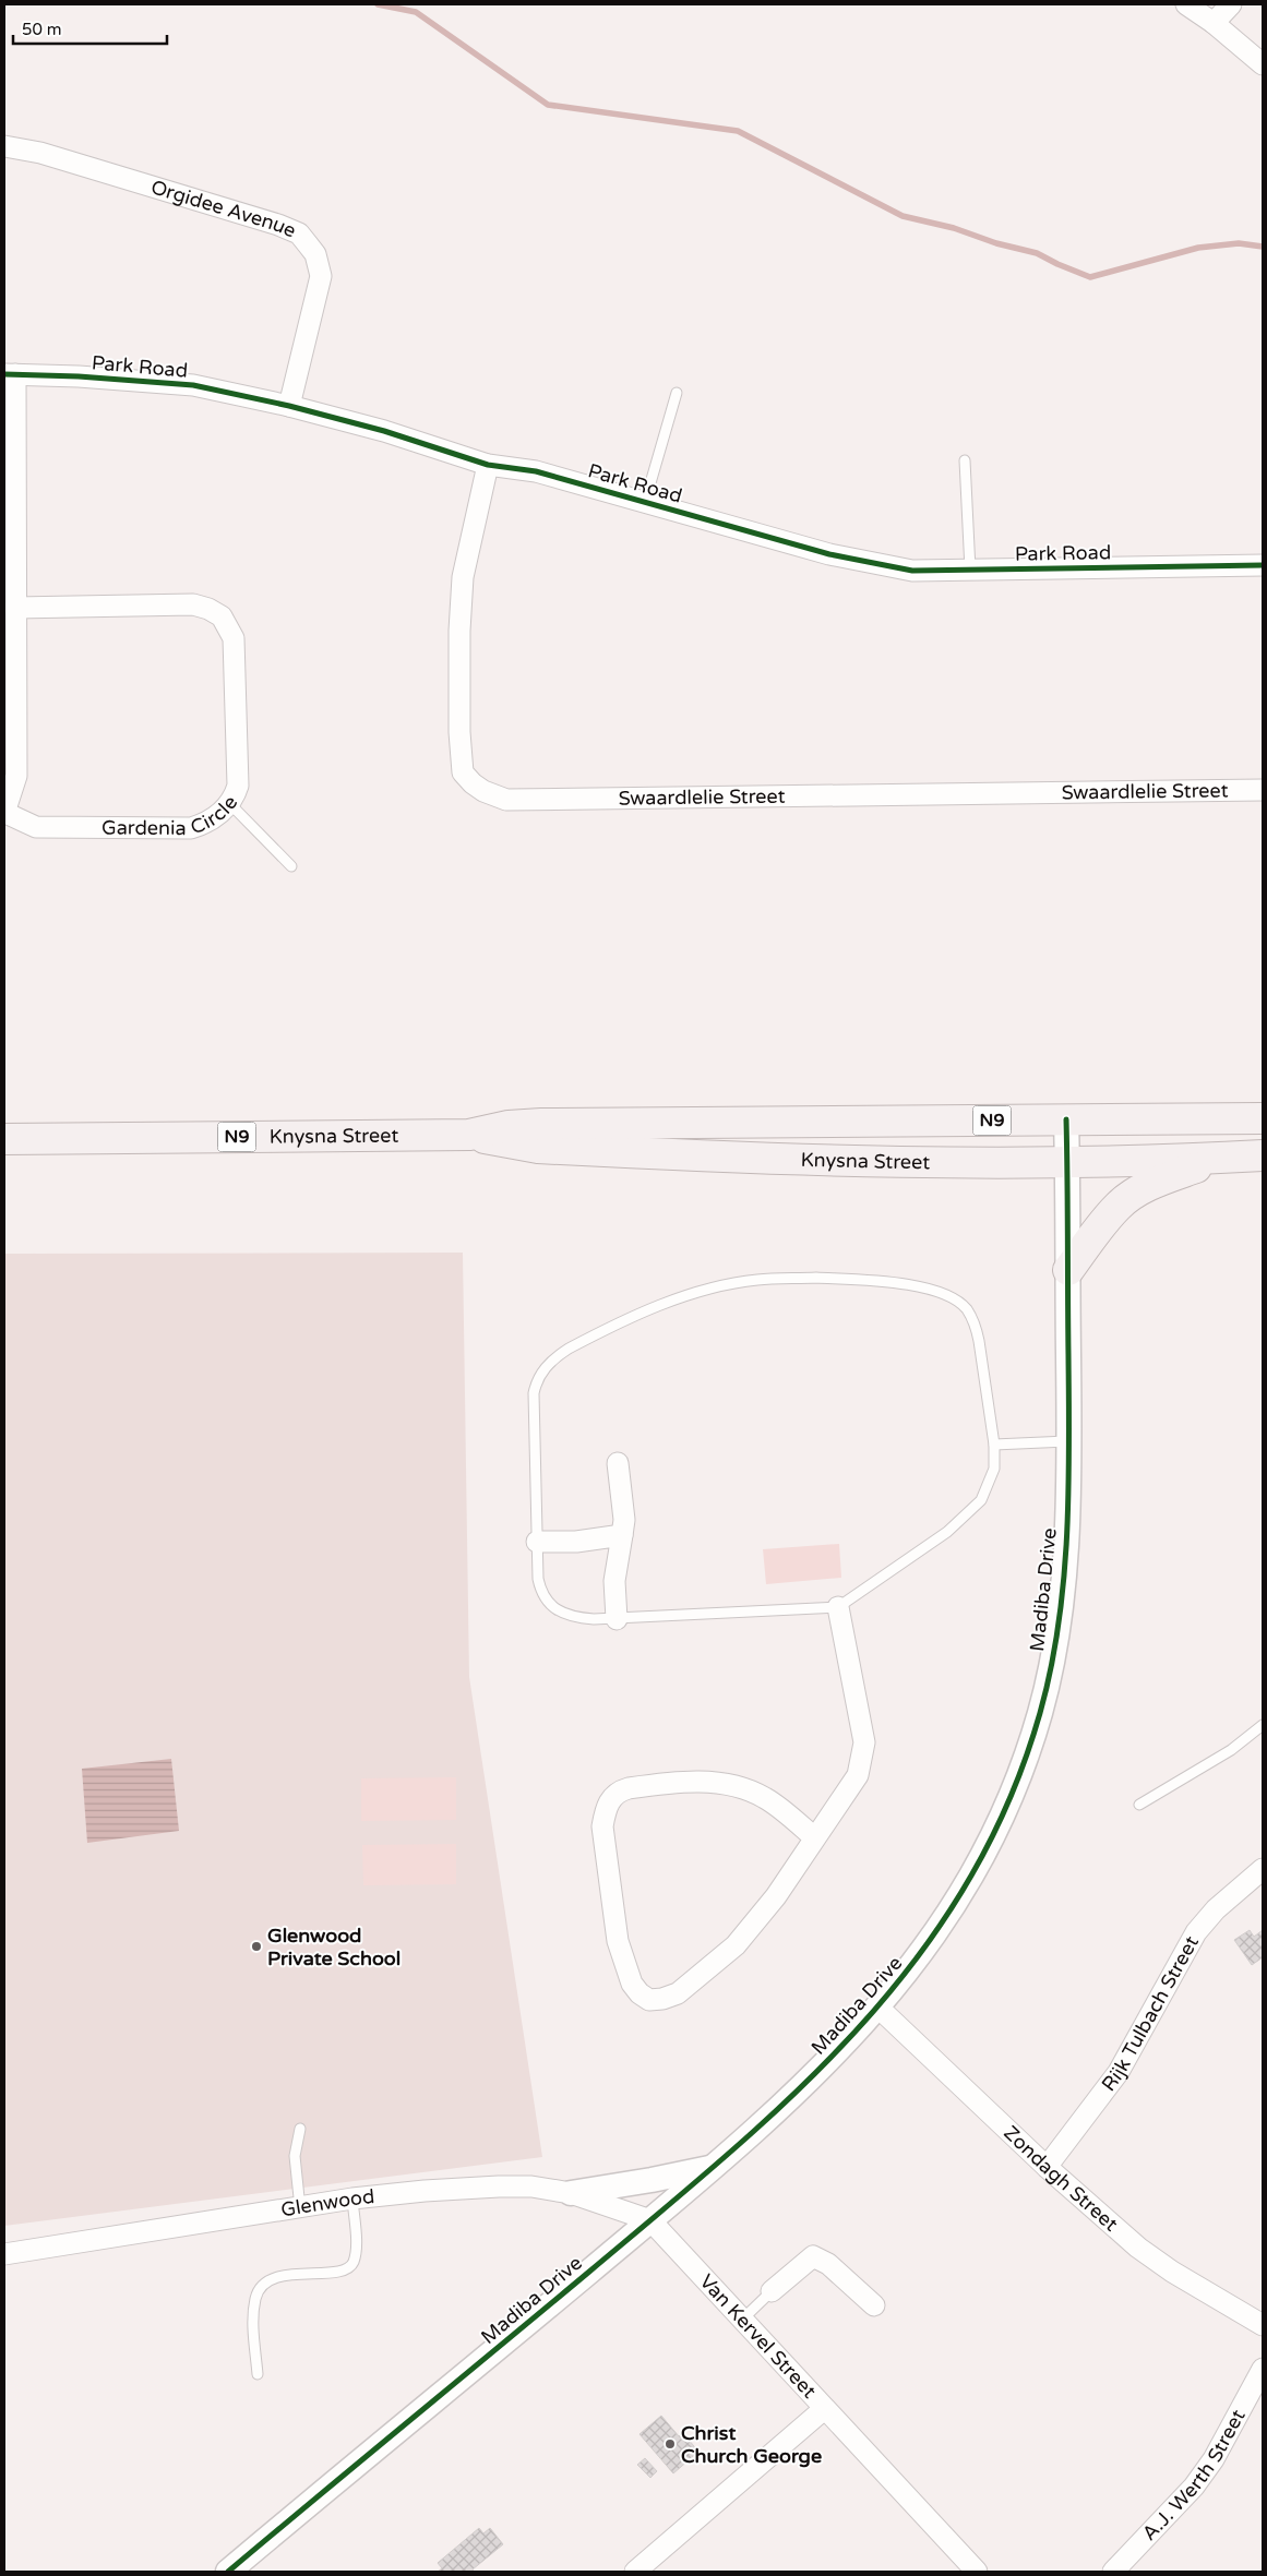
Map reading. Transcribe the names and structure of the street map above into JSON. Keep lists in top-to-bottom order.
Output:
{
  "streets": {
    "highway": ["N9", "Knysna Street"],
    "street": [
      "Orgidee Avenue",
      "Park Road",
      "Swaardlelie Street",
      "Gardenia Circle",
      "Madiba Drive",
      "Rijk Tulbach Street",
      "Zondagh Street",
      "Glenwood",
      "Van Kervel Street",
      "A.J. Werth Street"
    ]
  },
  "crossings": [
    ["Orgidee Avenue", "Park Road"],
    ["Park Road", "Swaardlelie Street"],
    ["Knysna Street", "Madiba Drive"],
    ["Madiba Drive", "Zondagh Street"],
    ["Madiba Drive", "Glenwood"],
    ["Madiba Drive", "Van Kervel Street"],
    ["Rijk Tulbach Street", "Zondagh Street"],
    ["Glenwood", "Van Kervel Street"]
  ],
  "places": ["Glenwood Private School", "Christ Church George"],
  "scale_bar": "50 m"
}
